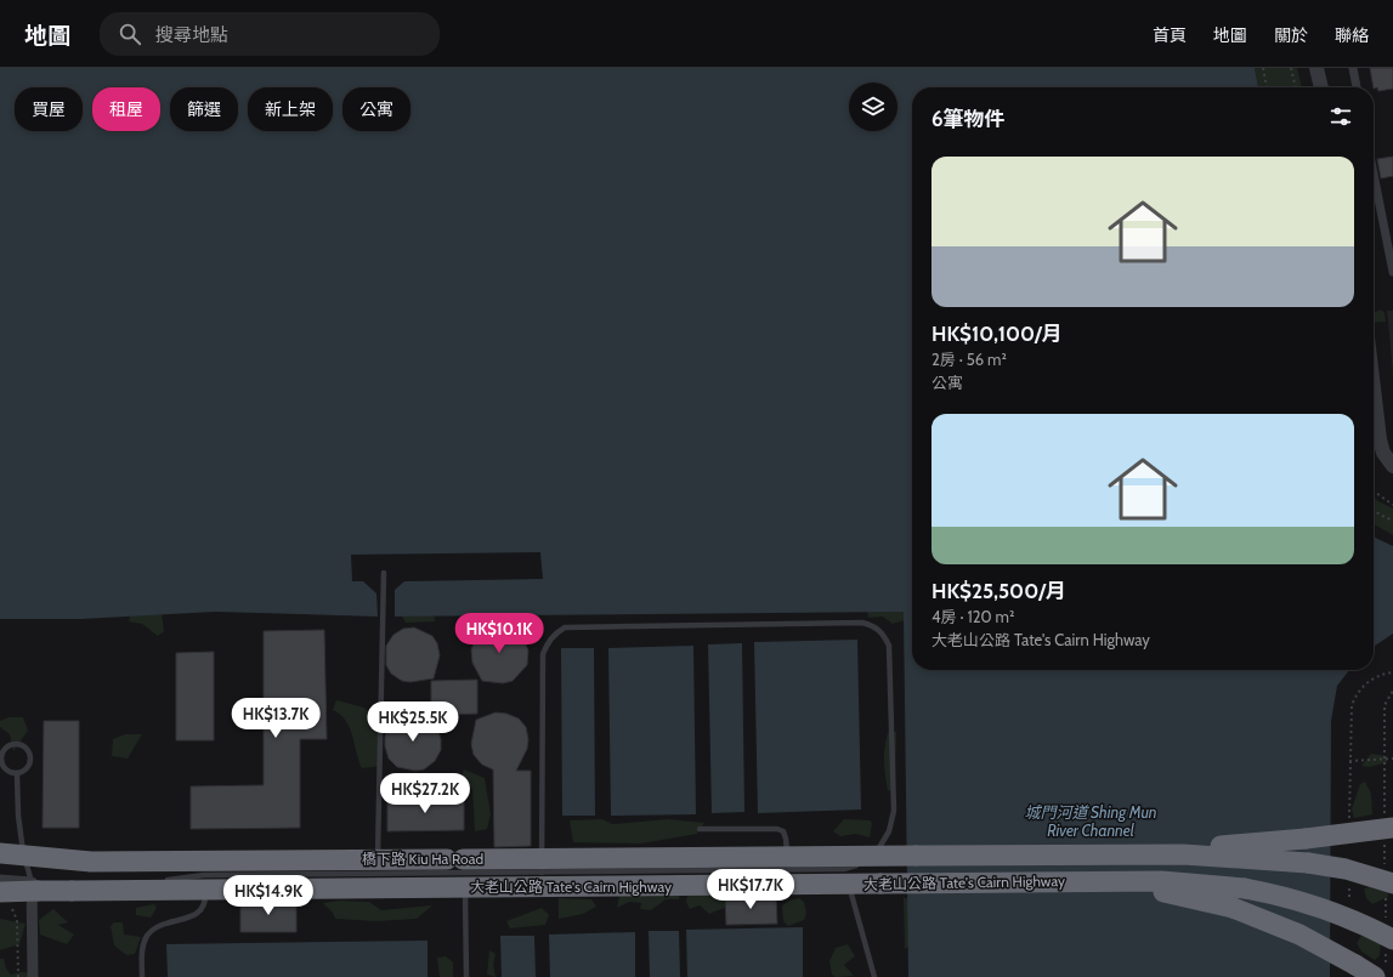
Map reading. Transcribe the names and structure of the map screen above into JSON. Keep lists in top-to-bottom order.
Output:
{
  "streets": {
    "highway": ["大老山公路 Tate's Cairn Highway"],
    "lane": ["橋下路 Kiu Ha Road"]
  },
  "water": ["城門河道 Shing Mun River Channel"],
  "page": {
    "header": "地圖",
    "search": "搜尋地點",
    "nav": [
      "首頁",
      "地圖",
      "關於",
      "聯絡"
    ],
    "chip": [
      "買屋",
      "租屋",
      "篩選",
      "新上架",
      "公寓"
    ],
    "heading": "6筆物件",
    "list": [
      {
        "name": "HK$10,100/月",
        "note": "2房 · 56 m² · 公寓"
      },
      {
        "name": "HK$25,500/月",
        "note": "4房 · 120 m² · 大老山公路 Tate's Cairn Highway"
      }
    ],
    "price": [
      "HK$10.1K",
      "HK$13.7K",
      "HK$25.5K",
      "HK$27.2K",
      "HK$17.7K",
      "HK$14.9K"
    ]
  }
}
